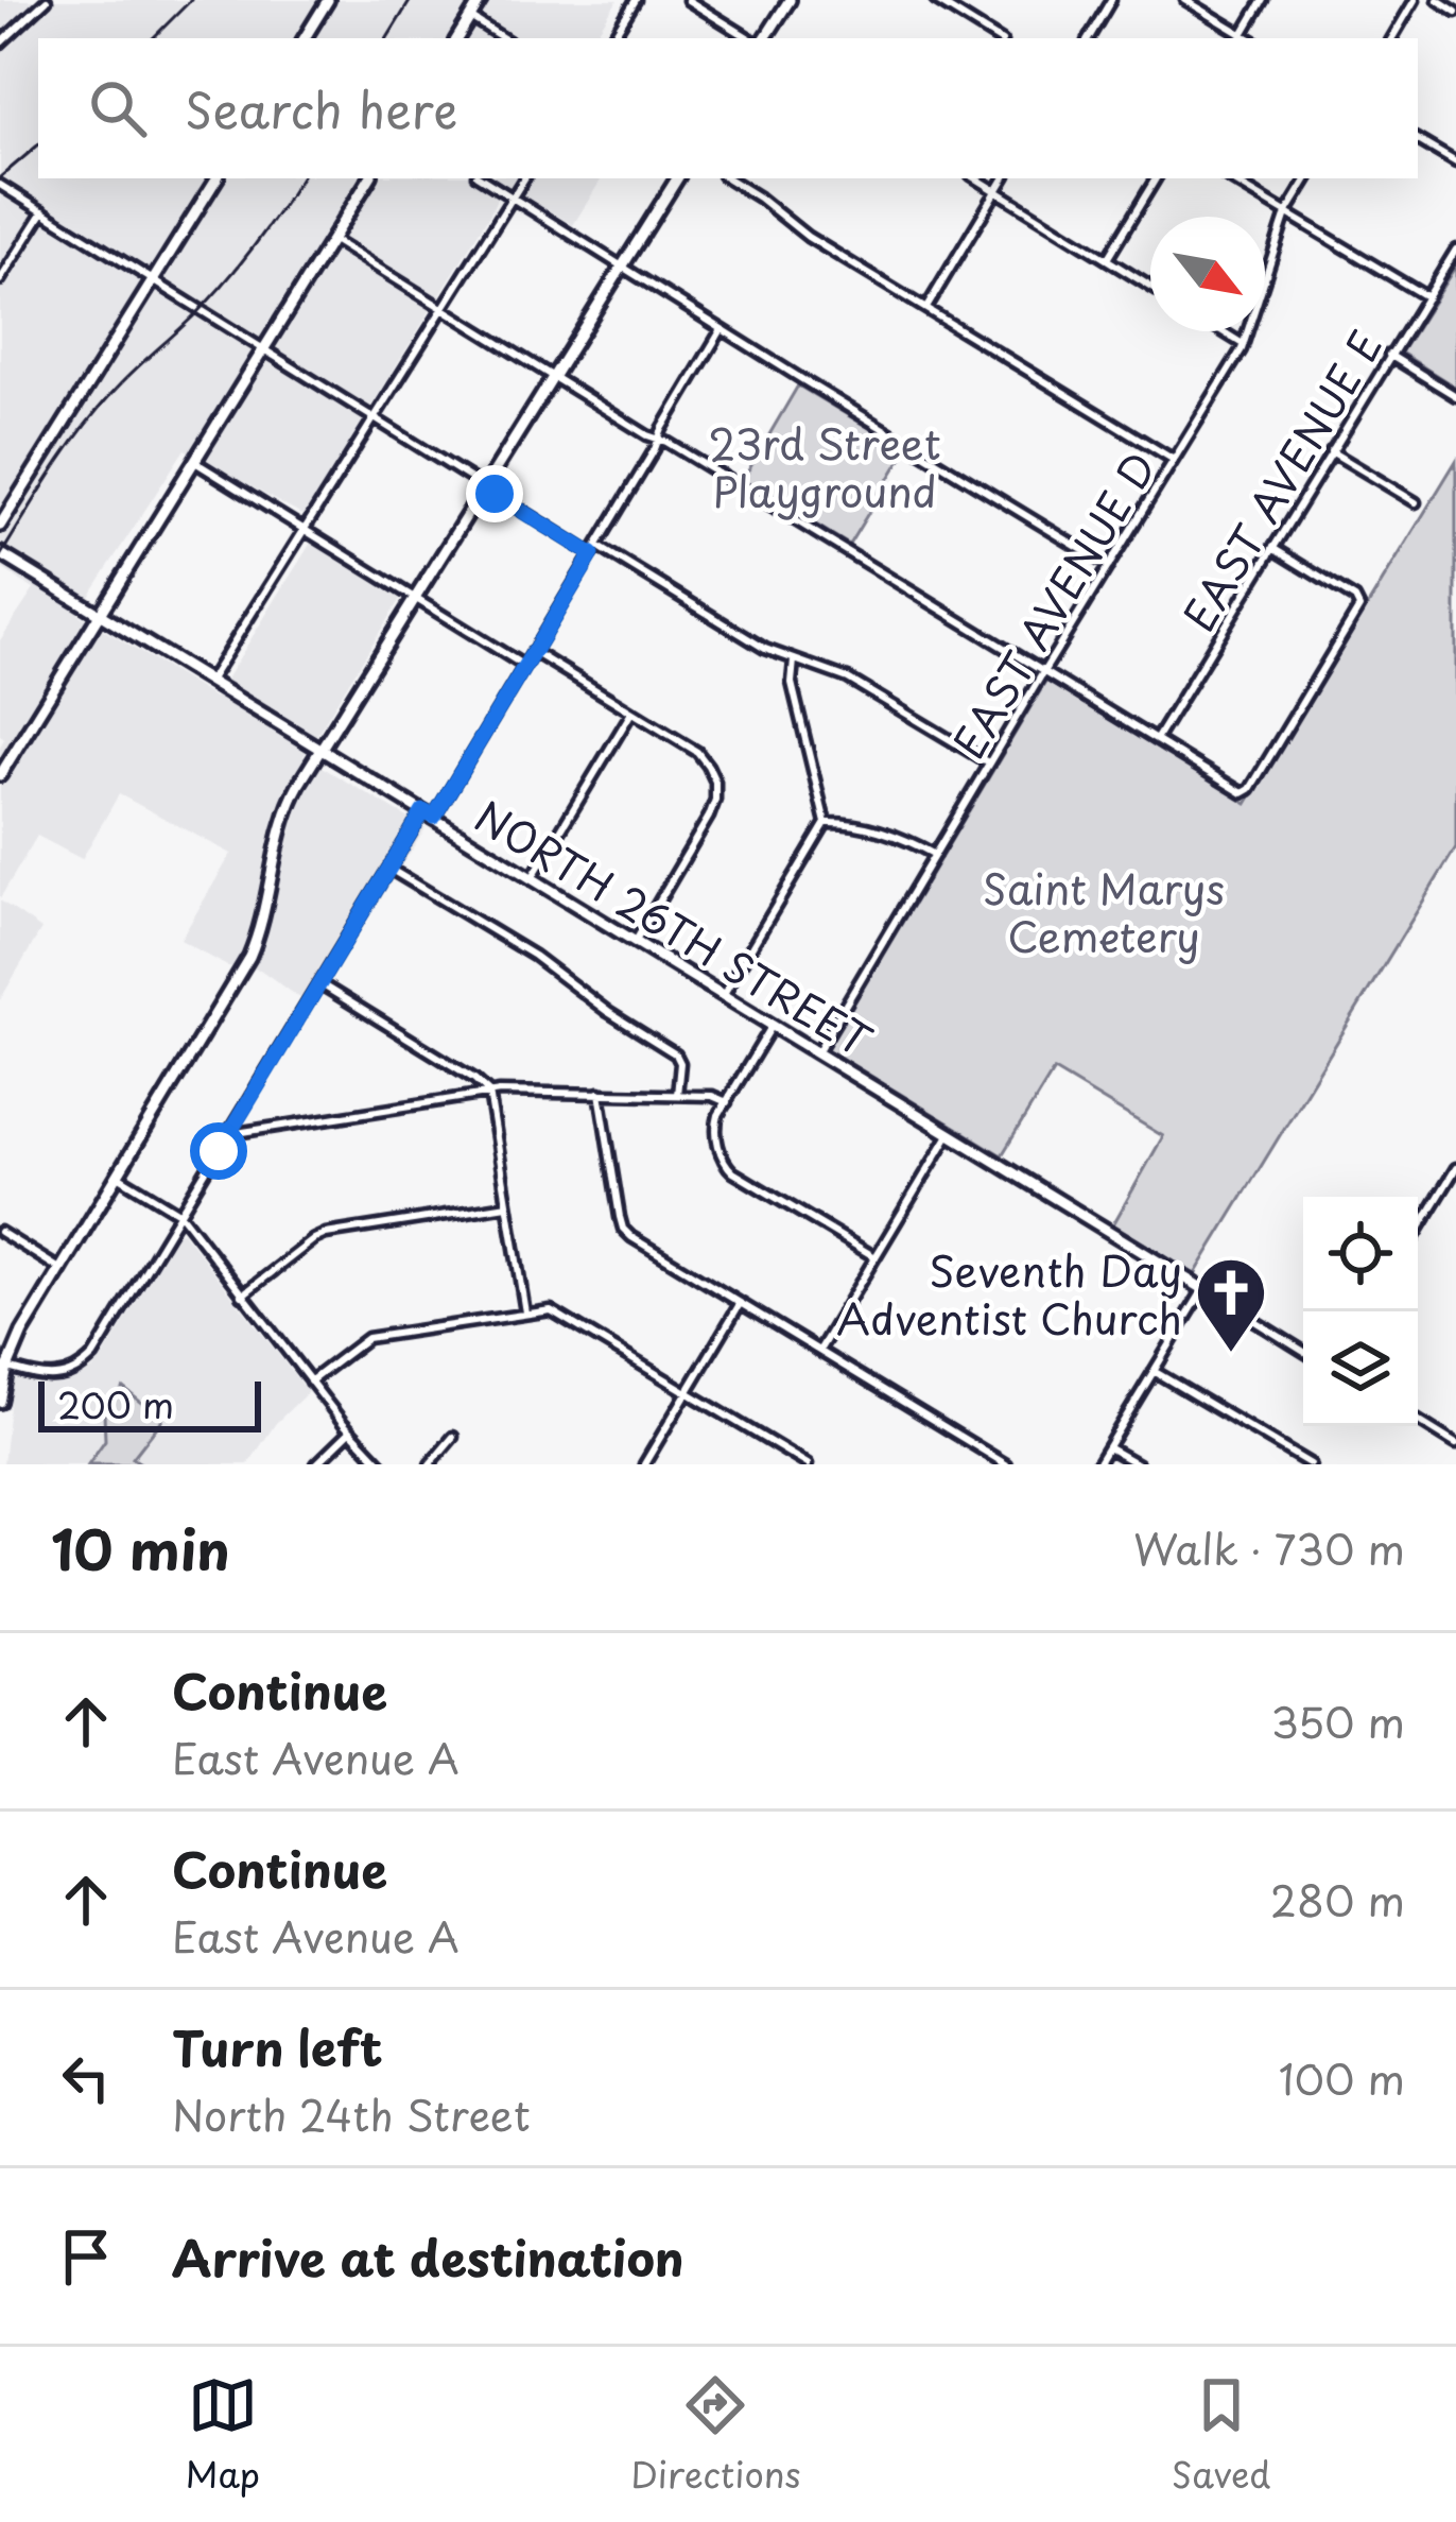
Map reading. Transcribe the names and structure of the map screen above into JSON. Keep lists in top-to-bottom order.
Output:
{
  "streets": {
    "street": ["EAST AVENUE E", "EAST AVENUE D", "NORTH 26TH STREET"]
  },
  "crossings": [
    ["EAST AVENUE D", "NORTH 26TH STREET"]
  ],
  "parks": ["23rd Street Playground", "Saint Marys Cemetery"],
  "places": {
    "church": ["Seventh Day Adventist Church"]
  },
  "scale_bar": "200 m",
  "north": "bottom right",
  "page": {
    "search": "Search here",
    "scale": "200 m",
    "heading": ["10 min", "Walk · 730 m"],
    "list": [
      ["Continue", "East Avenue A", "350 m"],
      ["Continue", "East Avenue A", "280 m"],
      ["Turn left", "North 24th Street", "100 m"],
      "Arrive at destination"
    ],
    "nav": ["Map", "Directions", "Saved"]
  }
}
